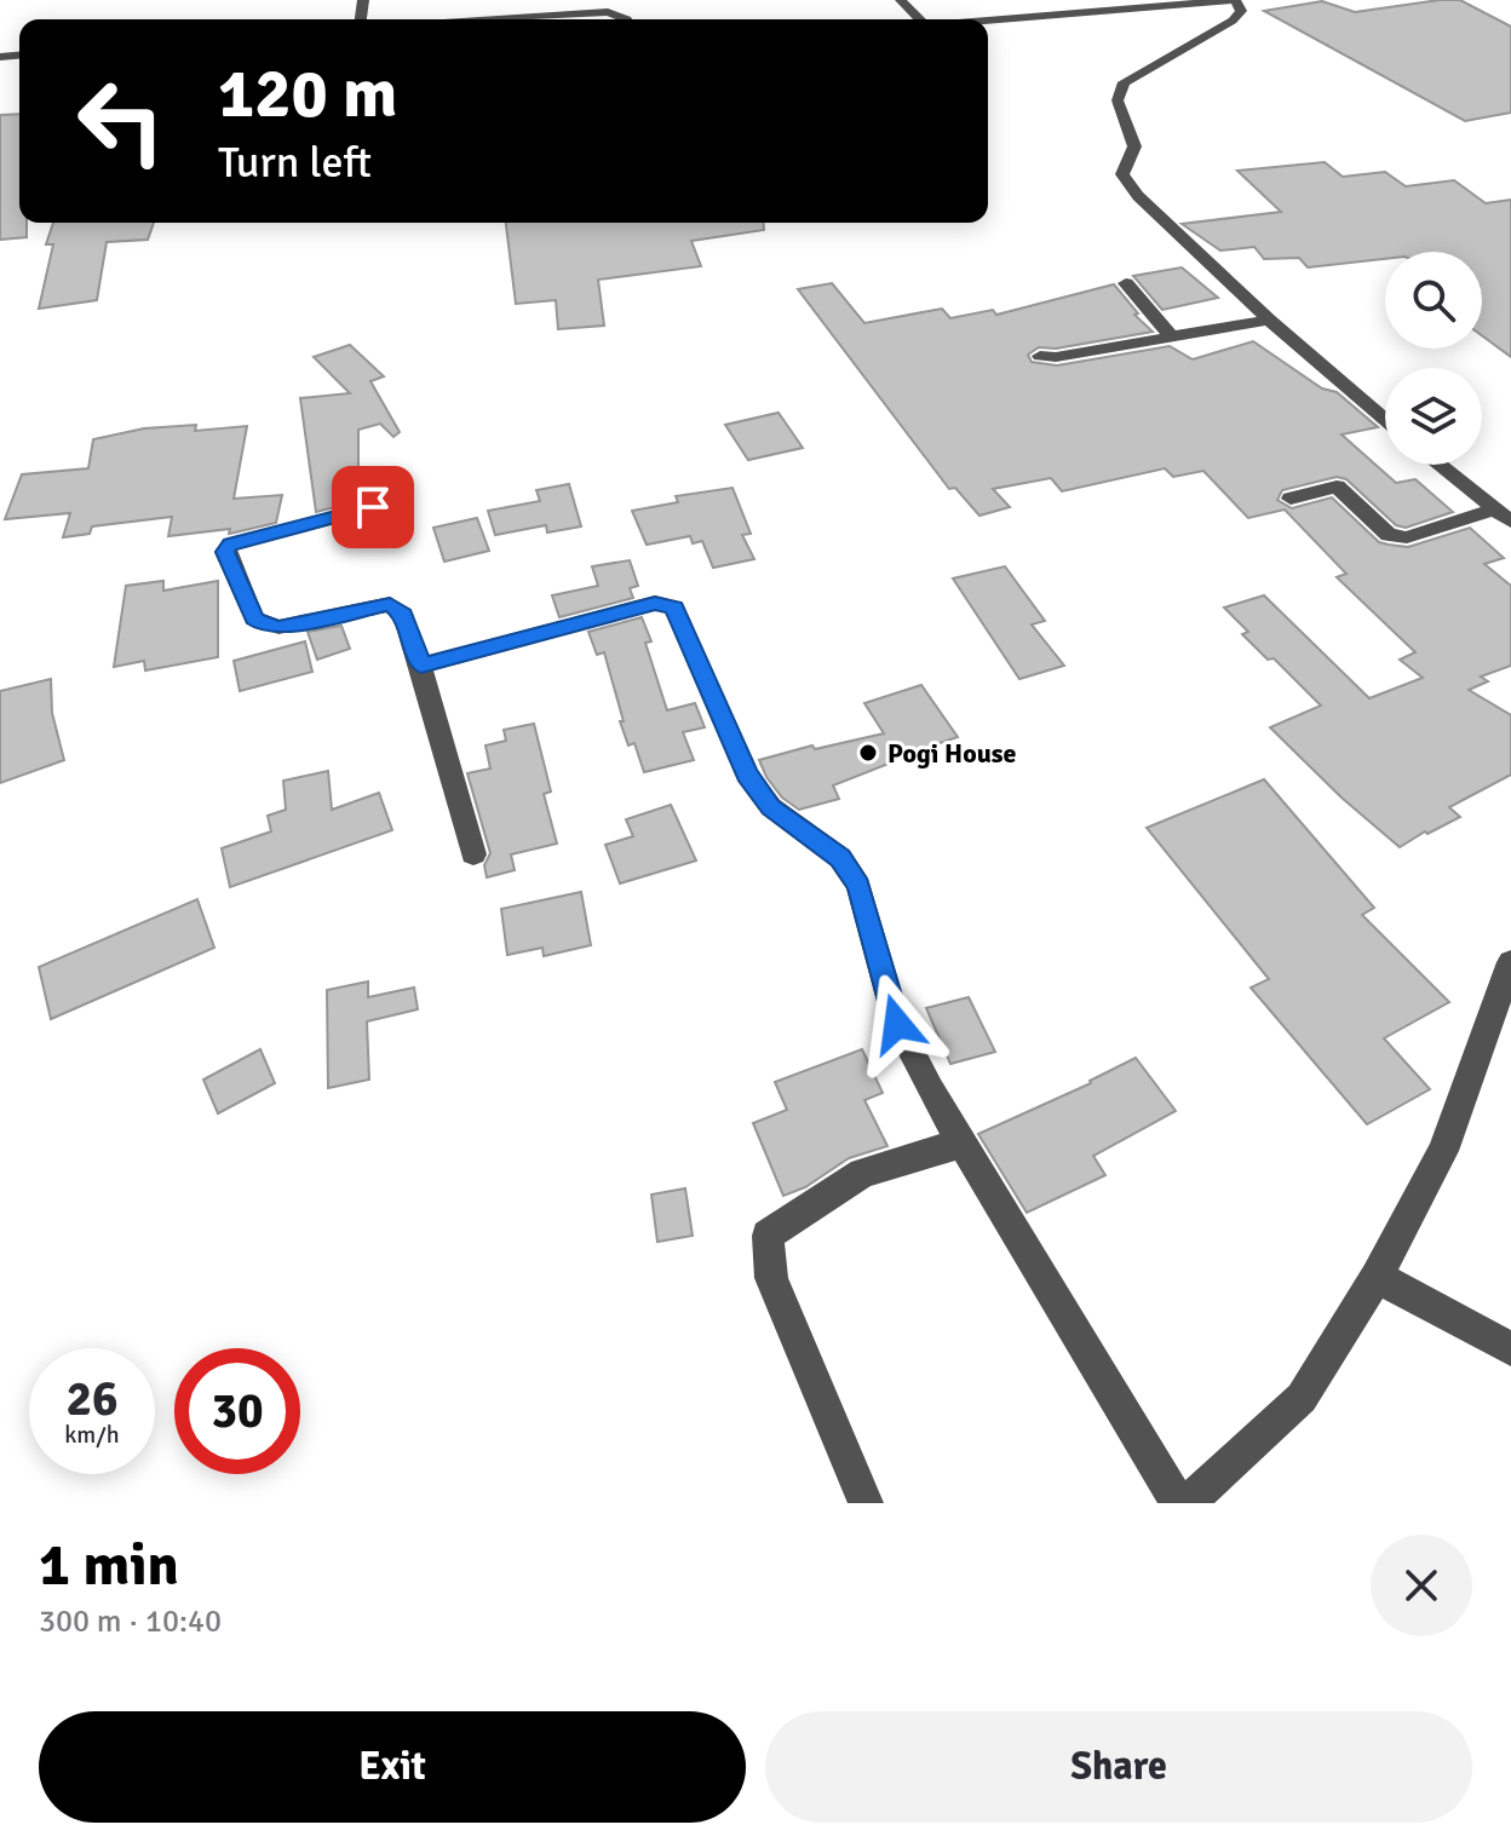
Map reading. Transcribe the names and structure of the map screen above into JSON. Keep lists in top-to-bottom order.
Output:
{
  "places": ["Pogi House"],
  "page": {
    "turn": ["120 m", "Turn left"],
    "speed": "26 km/h",
    "limit": "30",
    "heading": ["1 min", "300 m · 10:40"],
    "buttons": ["Exit", "Share"]
  }
}
